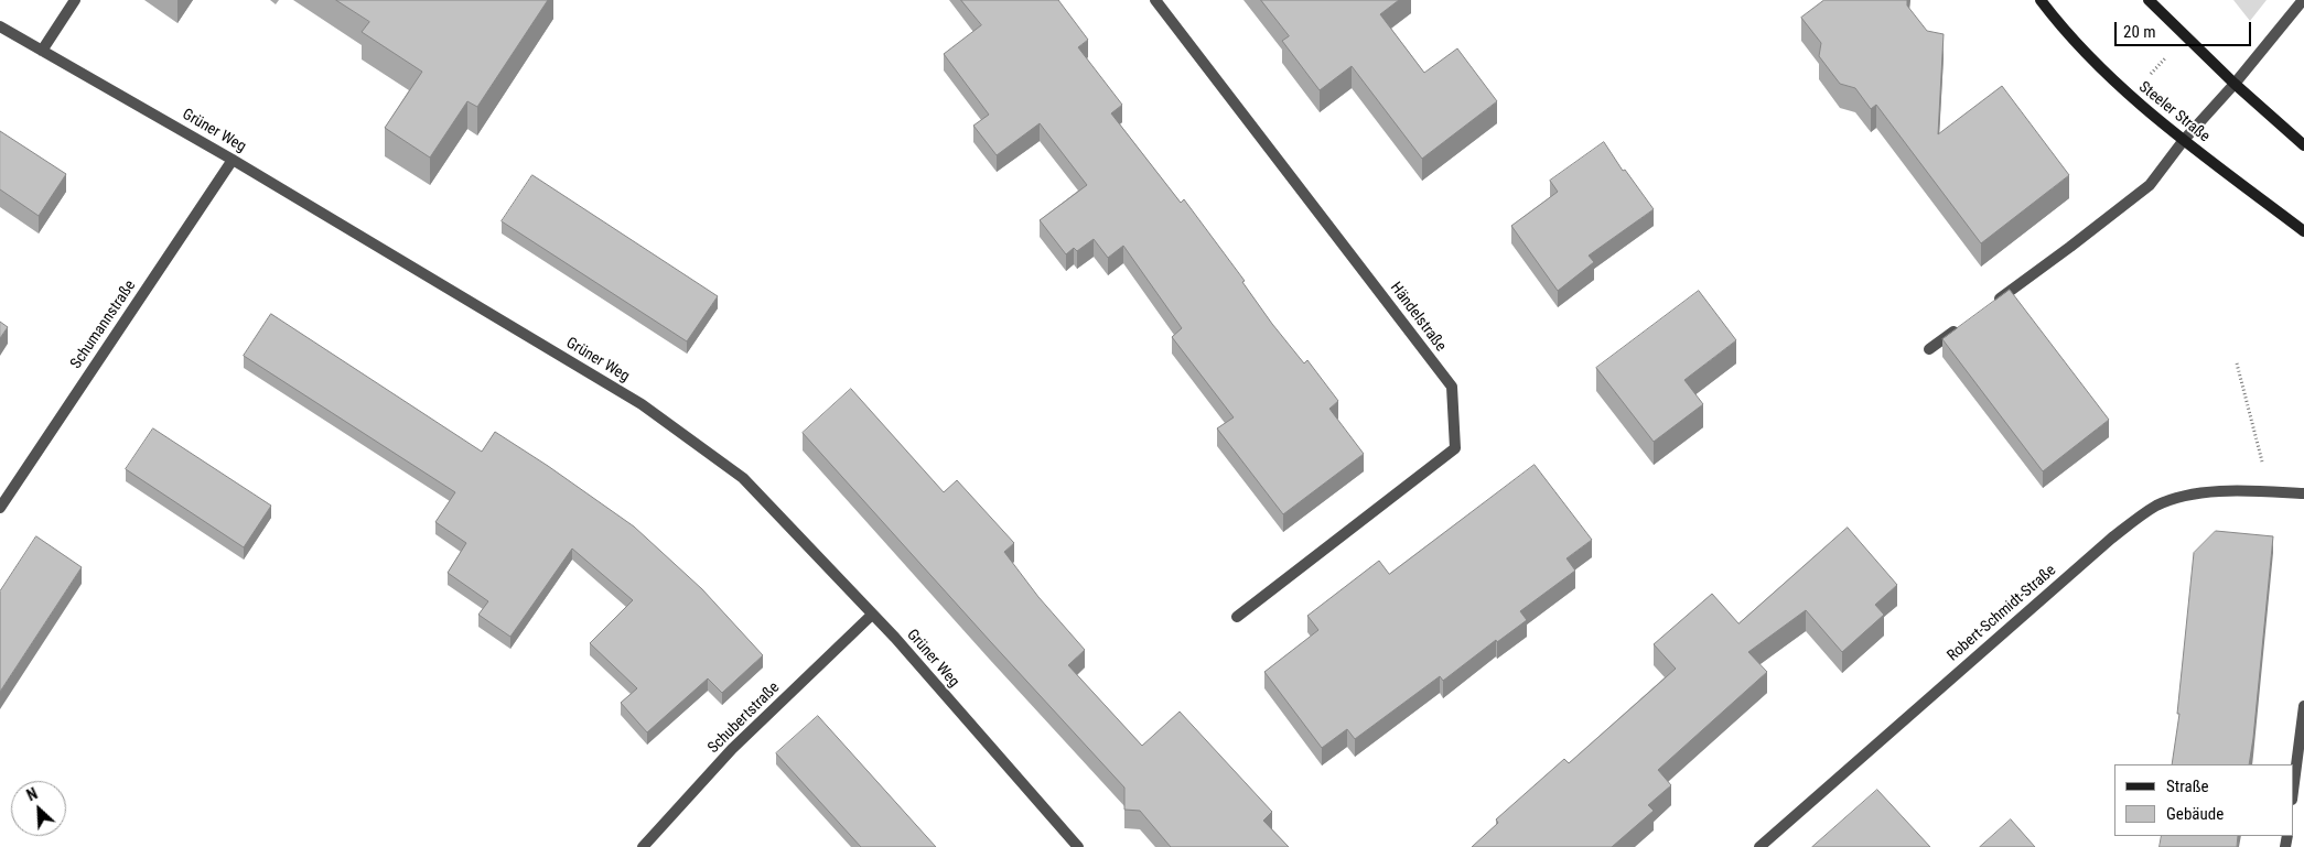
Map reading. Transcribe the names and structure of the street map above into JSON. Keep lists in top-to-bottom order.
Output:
{
  "streets": {
    "main road": ["Steeler Straße"],
    "street": [
      "Grüner Weg",
      "Händelstraße",
      "Schumannstraße",
      "Robert-Schmidt-Straße",
      "Schubertstraße"
    ]
  },
  "crossings": [
    ["Grüner Weg", "Schumannstraße"],
    ["Grüner Weg", "Schubertstraße"]
  ],
  "legend": ["Straße", "Gebäude"],
  "scale_bar": "20 m",
  "north": "top left"
}
